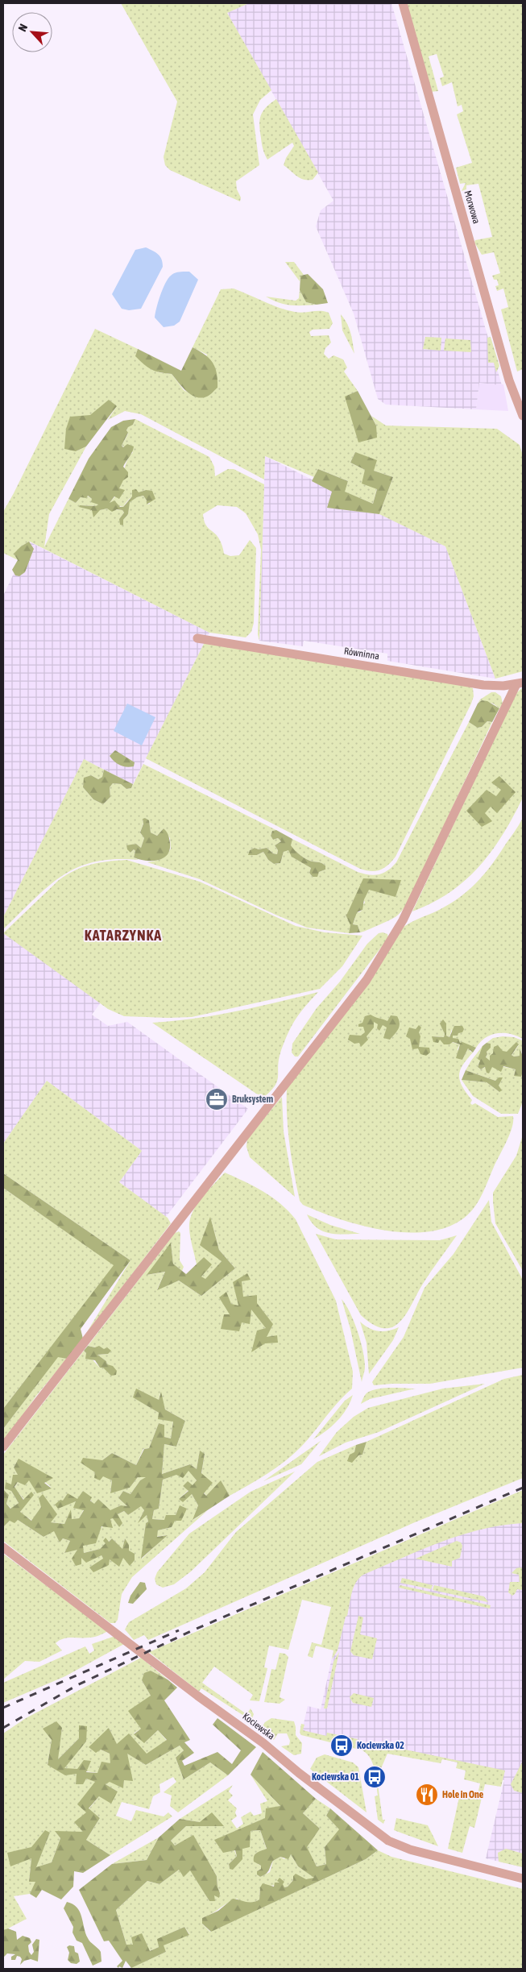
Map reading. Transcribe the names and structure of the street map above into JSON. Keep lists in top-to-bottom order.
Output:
{
  "streets": {
    "street": ["Morwowa", "Równinna", "Kociewska"]
  },
  "districts": ["KATARZYNKA"],
  "places": {
    "office": ["Bruksystem"],
    "bus stop": ["Kociewska 02", "Kociewska 01"],
    "restaurant": ["Hole in One"]
  },
  "north": "top left"
}
